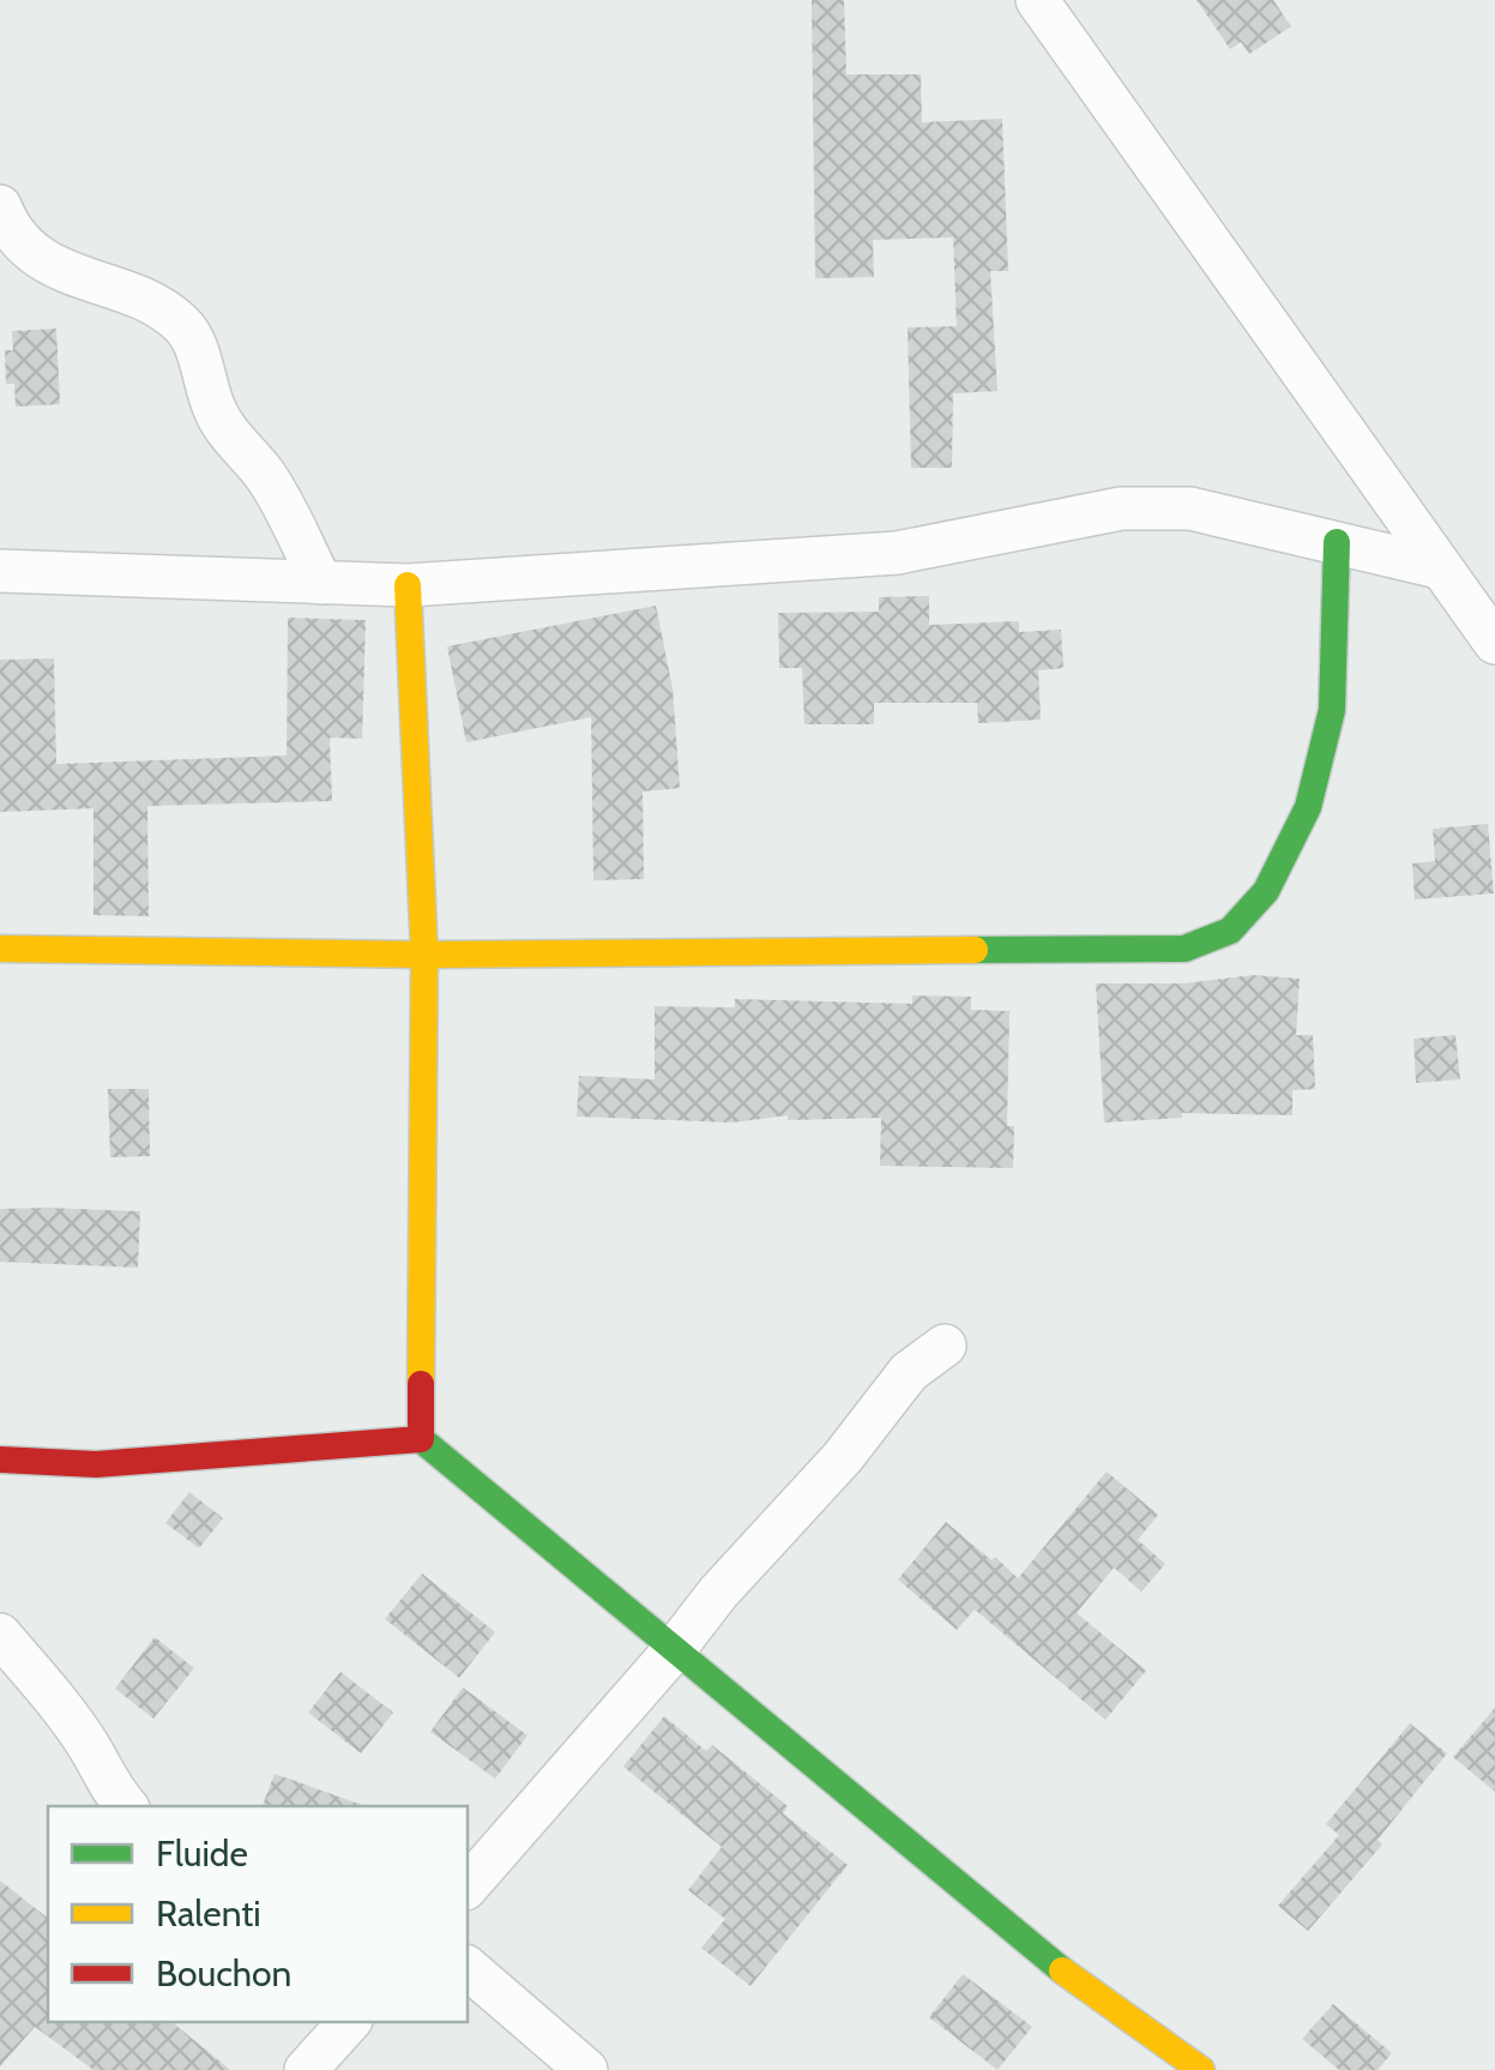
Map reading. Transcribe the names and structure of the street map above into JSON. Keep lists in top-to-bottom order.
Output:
{
  "legend": ["Fluide", "Ralenti", "Bouchon"]
}
